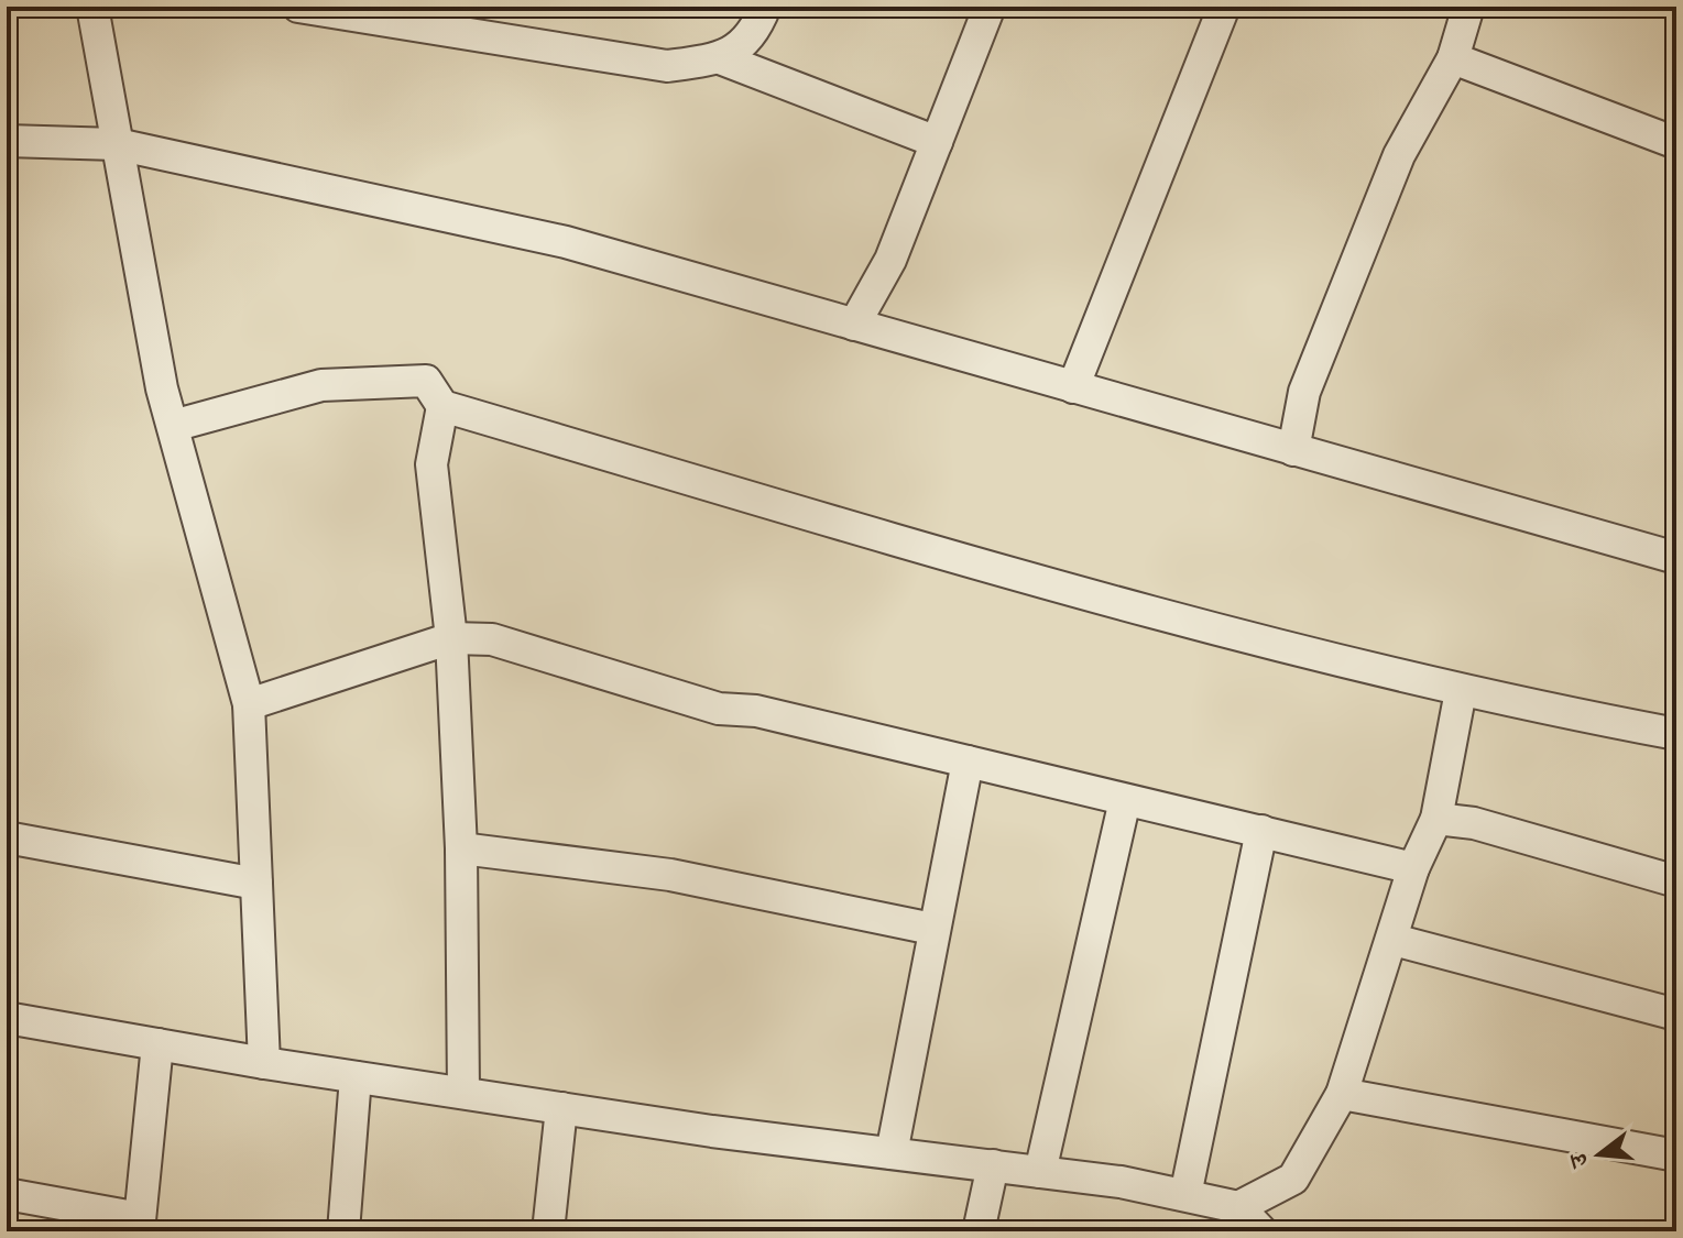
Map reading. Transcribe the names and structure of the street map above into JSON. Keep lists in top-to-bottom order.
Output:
{
  "north": "left"
}
